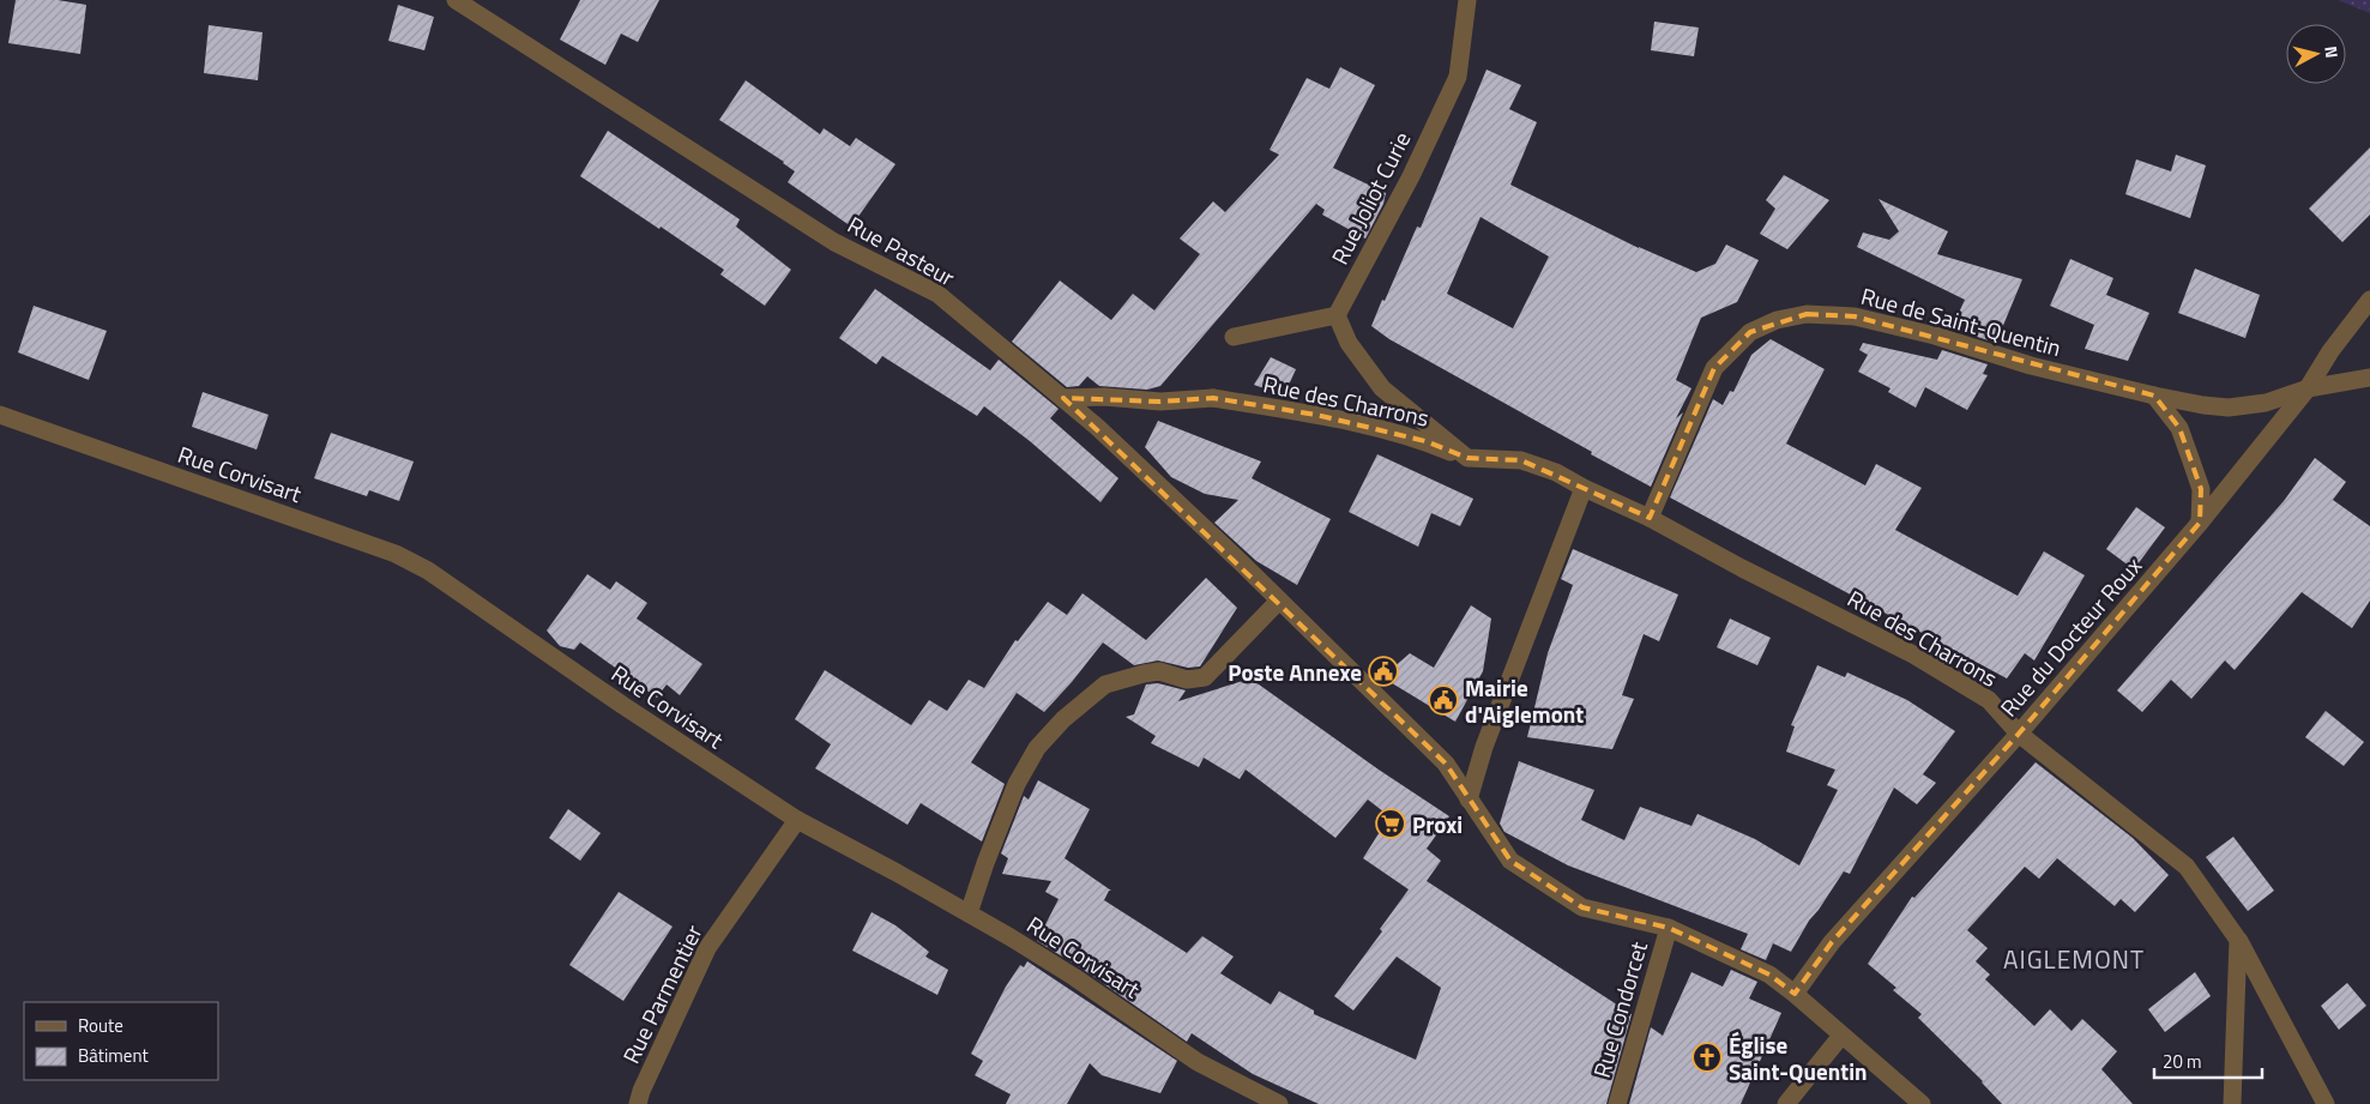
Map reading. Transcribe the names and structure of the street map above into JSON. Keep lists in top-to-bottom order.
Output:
{
  "streets": {
    "street": [
      "Rue Joliot Curie",
      "Rue Pasteur",
      "Rue de Saint-Quentin",
      "Rue des Charrons",
      "Rue Corvisart",
      "Rue du Docteur Roux",
      "Rue Parmentier",
      "Rue Condorcet"
    ]
  },
  "crossings": [
    ["Rue Joliot Curie", "Rue des Charrons"],
    ["Rue Pasteur", "Rue des Charrons"],
    ["Rue Pasteur", "Rue du Docteur Roux"],
    ["Rue Pasteur", "Rue Condorcet"],
    ["Rue de Saint-Quentin", "Rue des Charrons"],
    ["Rue de Saint-Quentin", "Rue du Docteur Roux"],
    ["Rue des Charrons", "Rue du Docteur Roux"],
    ["Rue Corvisart", "Rue Parmentier"]
  ],
  "districts": ["AIGLEMONT"],
  "places": {
    "public building": ["Poste Annexe", "Mairie d'Aiglemont"],
    "supermarket": ["Proxi"],
    "church": ["Église Saint-Quentin"]
  },
  "legend": ["Route", "Bâtiment"],
  "scale_bar": "20 m",
  "north": "right"
}
